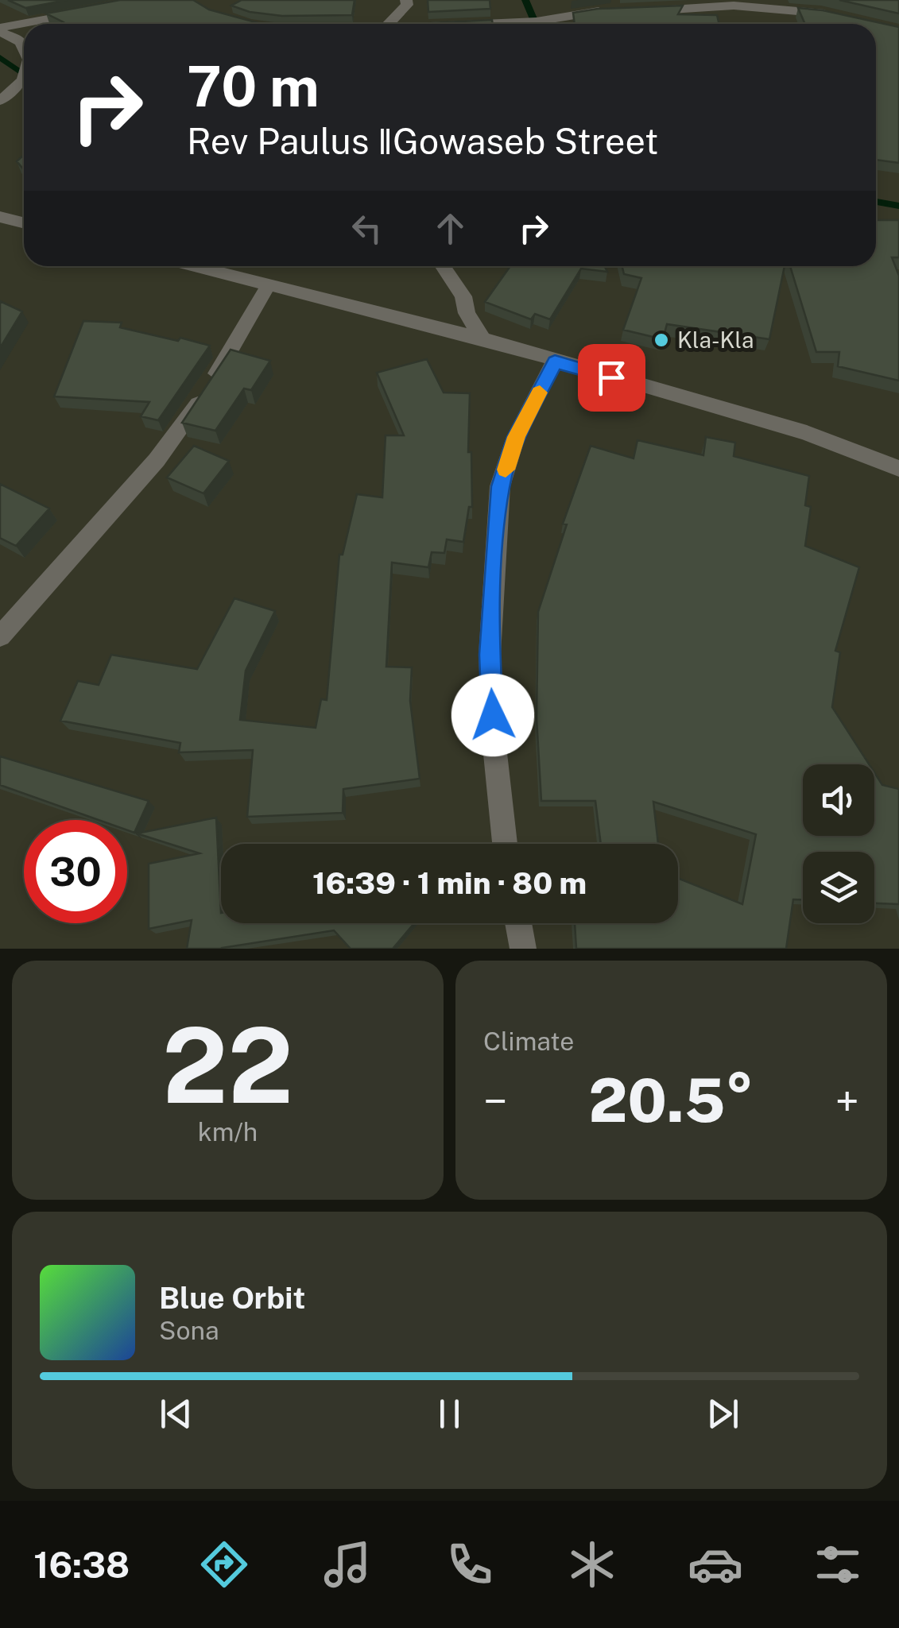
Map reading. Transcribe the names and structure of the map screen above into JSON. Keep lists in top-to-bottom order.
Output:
{
  "places": ["Kla-Kla"],
  "page": {
    "turn": ["70 m", "Rev Paulus ǁGowaseb Street"],
    "limit": "30",
    "trip": "16:39 · 1 min · 80 m",
    "tile": [
      ["22", "km/h"],
      "Climate"
    ],
    "heat": ["−", "20.5°", "+"],
    "song": ["Blue Orbit", "Sona"],
    "tabs": "16:38"
  }
}
